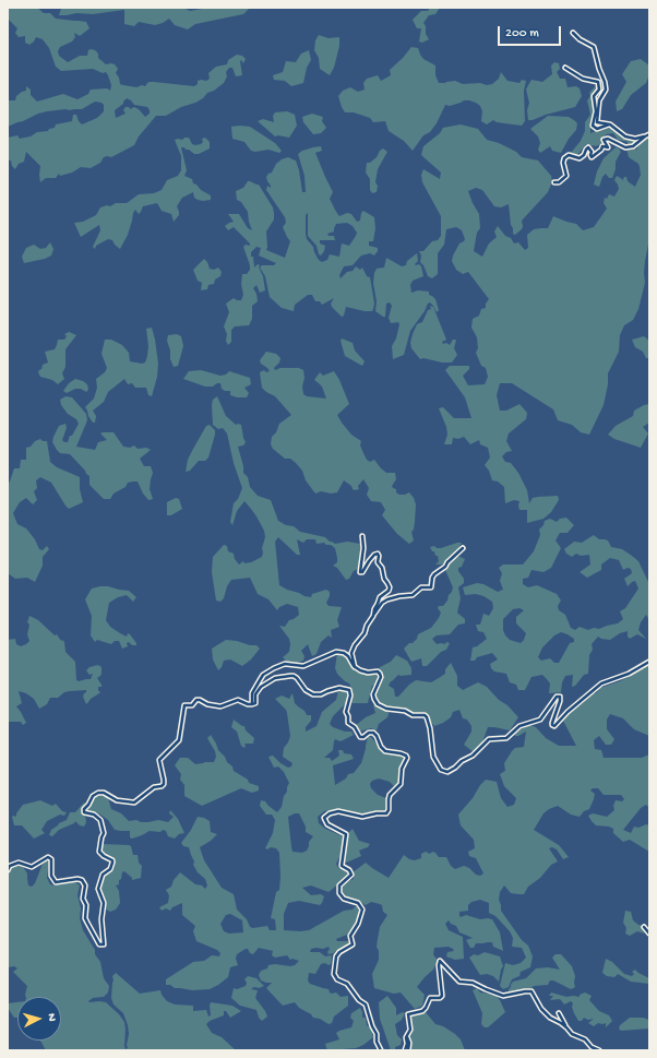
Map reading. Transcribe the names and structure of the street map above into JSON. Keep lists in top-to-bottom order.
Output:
{
  "scale_bar": "200 m",
  "north": "right"
}
